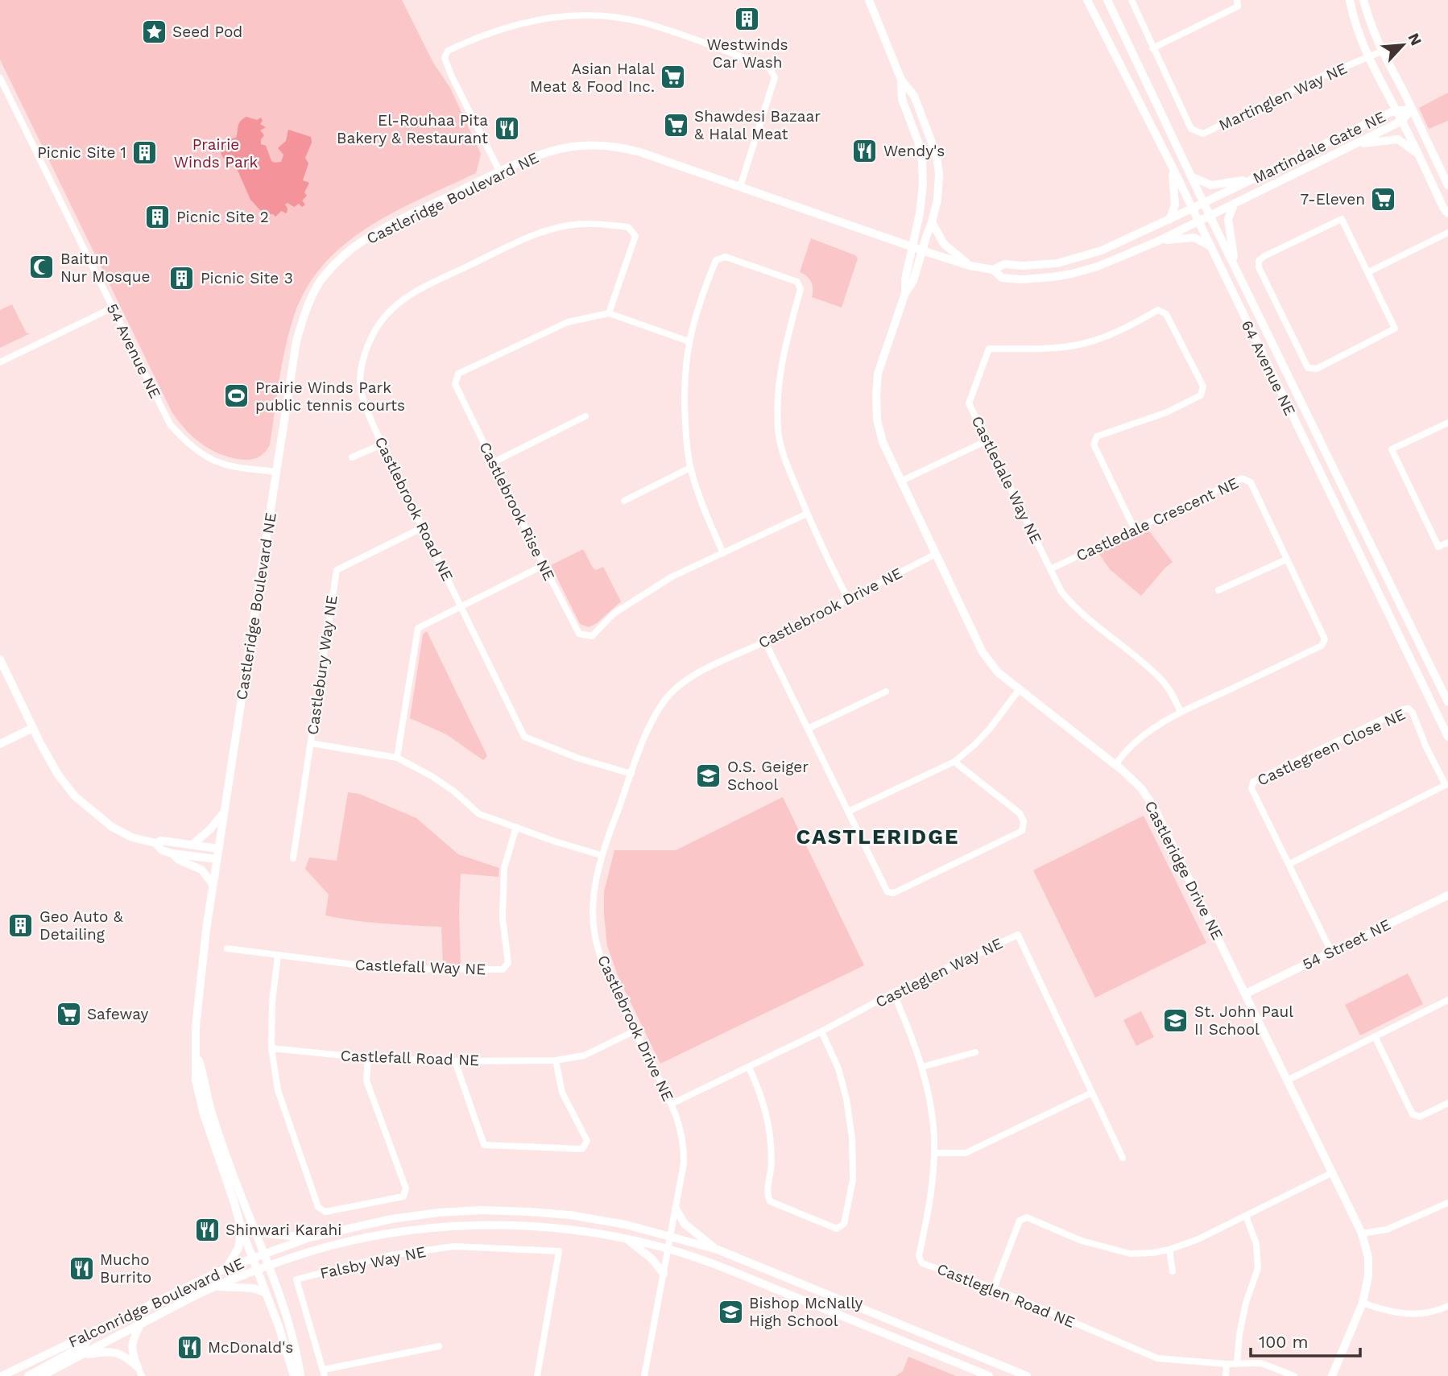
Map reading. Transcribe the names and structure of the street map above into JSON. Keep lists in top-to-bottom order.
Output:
{
  "streets": {
    "street": [
      "Martinglen Way NE",
      "Martindale Gate NE",
      "Castleridge Boulevard NE",
      "54 Avenue NE",
      "64 Avenue NE",
      "Castledale Way NE",
      "Castlebrook Road NE",
      "Castlebrook Rise NE",
      "Castledale Crescent NE",
      "Castlebrook Drive NE",
      "Castlebury Way NE",
      "Castlegreen Close NE",
      "Castleridge Drive NE",
      "54 Street NE",
      "Castlefall Way NE",
      "Castleglen Way NE",
      "Castlefall Road NE",
      "Falsby Way NE",
      "Castleglen Road NE",
      "Falconridge Boulevard NE"
    ]
  },
  "crossings": [
    ["Martindale Gate NE", "Castleridge Boulevard NE"],
    ["Martindale Gate NE", "64 Avenue NE"],
    ["Castleridge Boulevard NE", "54 Avenue NE"],
    ["Castleridge Boulevard NE", "64 Avenue NE"],
    ["Castleridge Boulevard NE", "Castleridge Drive NE"],
    ["Castleridge Boulevard NE", "Falconridge Boulevard NE"],
    ["Castledale Way NE", "Castledale Crescent NE"],
    ["Castlebrook Road NE", "Castlebrook Rise NE"],
    ["Castlebrook Road NE", "Castlebrook Drive NE"],
    ["Castlebrook Road NE", "Castlebury Way NE"],
    ["Castledale Crescent NE", "Castleridge Drive NE"],
    ["Castlebrook Drive NE", "Castlebury Way NE"],
    ["Castlebrook Drive NE", "Castleridge Drive NE"],
    ["Castlebrook Drive NE", "Castleglen Way NE"],
    ["Castlebrook Drive NE", "Castlefall Road NE"],
    ["Castlebrook Drive NE", "Falconridge Boulevard NE"],
    ["Castlebury Way NE", "Castlefall Way NE"],
    ["Castlegreen Close NE", "54 Street NE"],
    ["Castleridge Drive NE", "54 Street NE"],
    ["Castleglen Way NE", "Castleglen Road NE"]
  ],
  "districts": ["CASTLERIDGE"],
  "parks": ["Prairie Winds Park"],
  "places": {
    "building": [
      "Westwinds Car Wash",
      "Picnic Site 1",
      "Picnic Site 2",
      "Picnic Site 3",
      "Geo Auto & Detailing"
    ],
    "place": ["Seed Pod"],
    "supermarket": [
      "Asian Halal Meat & Food Inc.",
      "Shawdesi Bazaar & Halal Meat",
      "7-Eleven",
      "Safeway"
    ],
    "restaurant": [
      "El-Rouhaa Pita Bakery & Restaurant",
      "Wendy's",
      "Shinwari Karahi",
      "Mucho Burrito",
      "McDonald's"
    ],
    "mosque": ["Baitun Nur Mosque"],
    "sports": ["Prairie Winds Park public tennis courts"],
    "school or university": ["O.S. Geiger School", "St. John Paul II School", "Bishop McNally High School"]
  },
  "scale_bar": "100 m",
  "north": "top right"
}
